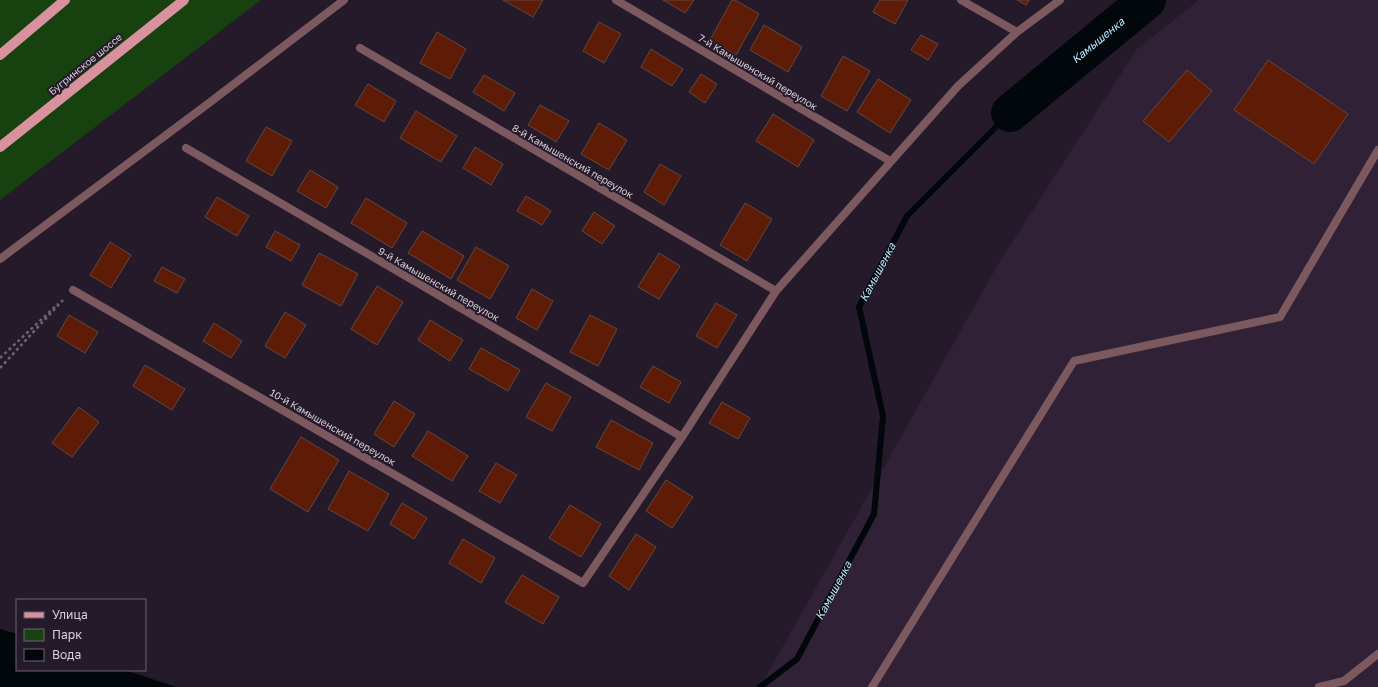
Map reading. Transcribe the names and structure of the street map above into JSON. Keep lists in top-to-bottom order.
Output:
{
  "streets": {
    "main road": ["Бугринское шоссе"],
    "street": [
      "7-й Камышенский переулок",
      "8-й Камышенский переулок",
      "9-й Камышенский переулок",
      "10-й Камышенский переулок"
    ]
  },
  "crossings": [
    ["9-й Камышенский переулок", "10-й Камышенский переулок"]
  ],
  "water": ["Камышенка"],
  "legend": ["Улица", "Парк", "Вода"]
}
